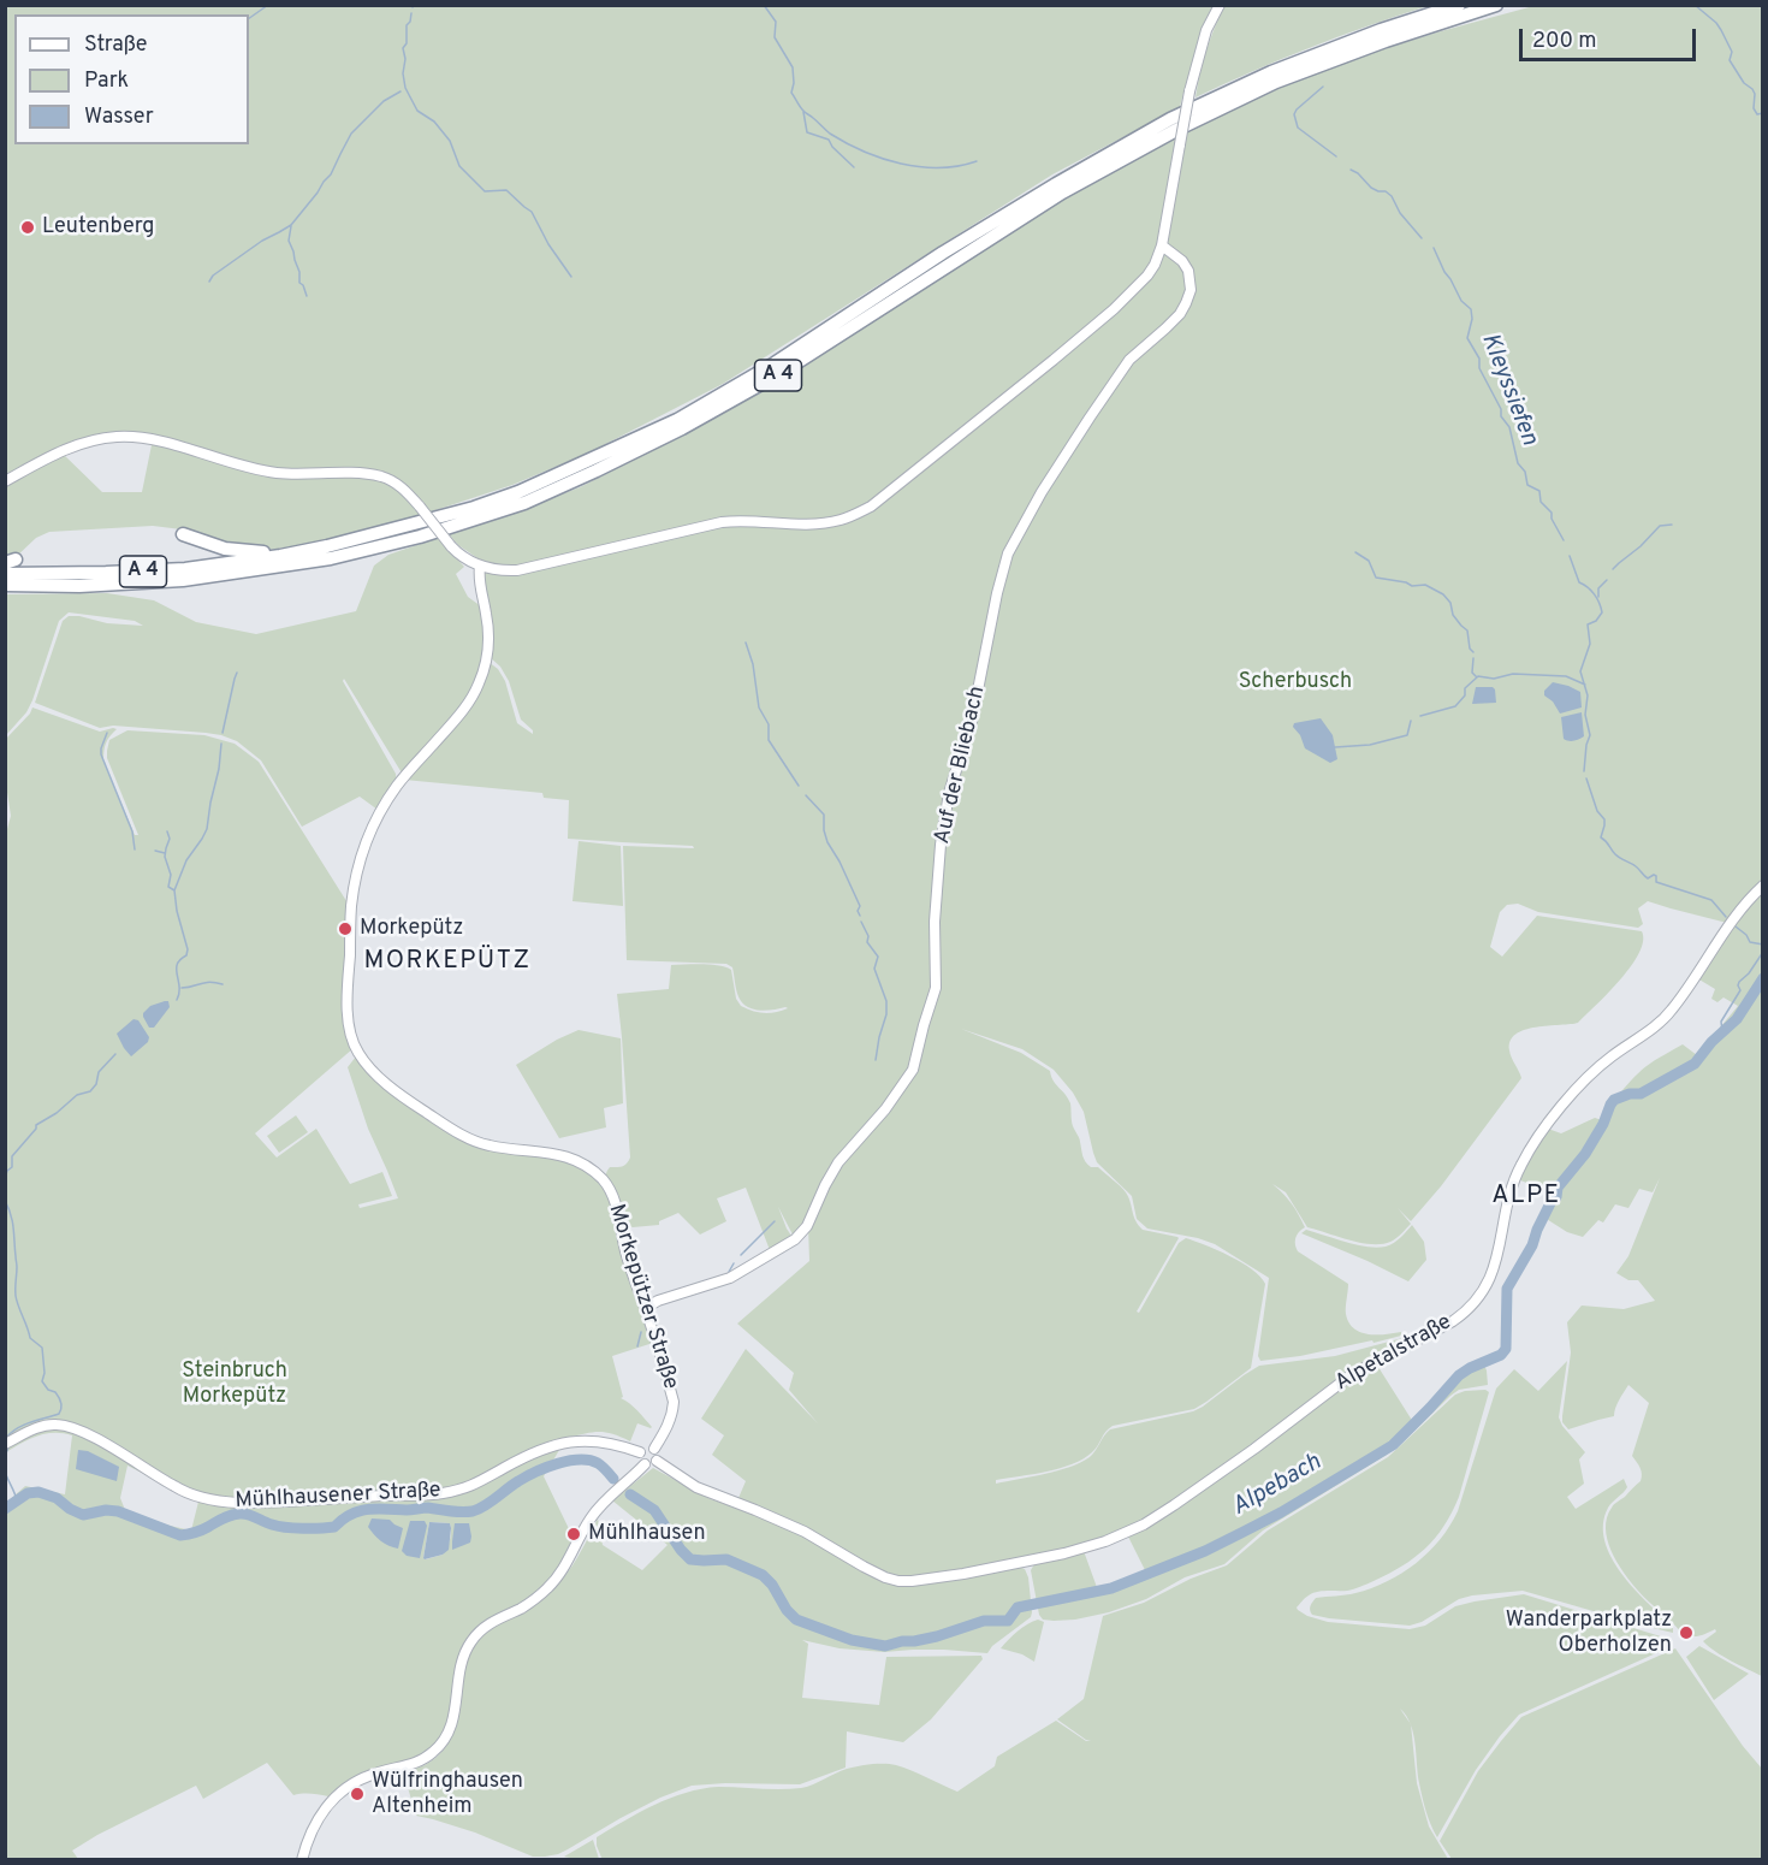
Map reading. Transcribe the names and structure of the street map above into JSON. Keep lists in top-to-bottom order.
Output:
{
  "streets": {
    "highway": ["A 4"],
    "main road": [
      "Auf der Bliebach",
      "Morkepützer Straße",
      "Alpetalstraße",
      "Mühlhausener Straße"
    ]
  },
  "crossings": [
    ["Auf der Bliebach", "Morkepützer Straße"],
    ["Morkepützer Straße", "Alpetalstraße"],
    ["Morkepützer Straße", "Mühlhausener Straße"],
    ["Alpetalstraße", "Mühlhausener Straße"]
  ],
  "districts": ["MORKEPÜTZ", "ALPE"],
  "water": ["Kleyssiefen", "Alpebach"],
  "parks": ["Scherbusch", "Steinbruch Morkepütz"],
  "places": [
    "Leutenberg",
    "Morkepütz",
    "Mühlhausen",
    "Wanderparkplatz Oberholzen",
    "Wülfringhausen Altenheim"
  ],
  "legend": ["Straße", "Park", "Wasser"],
  "scale_bar": "200 m"
}
